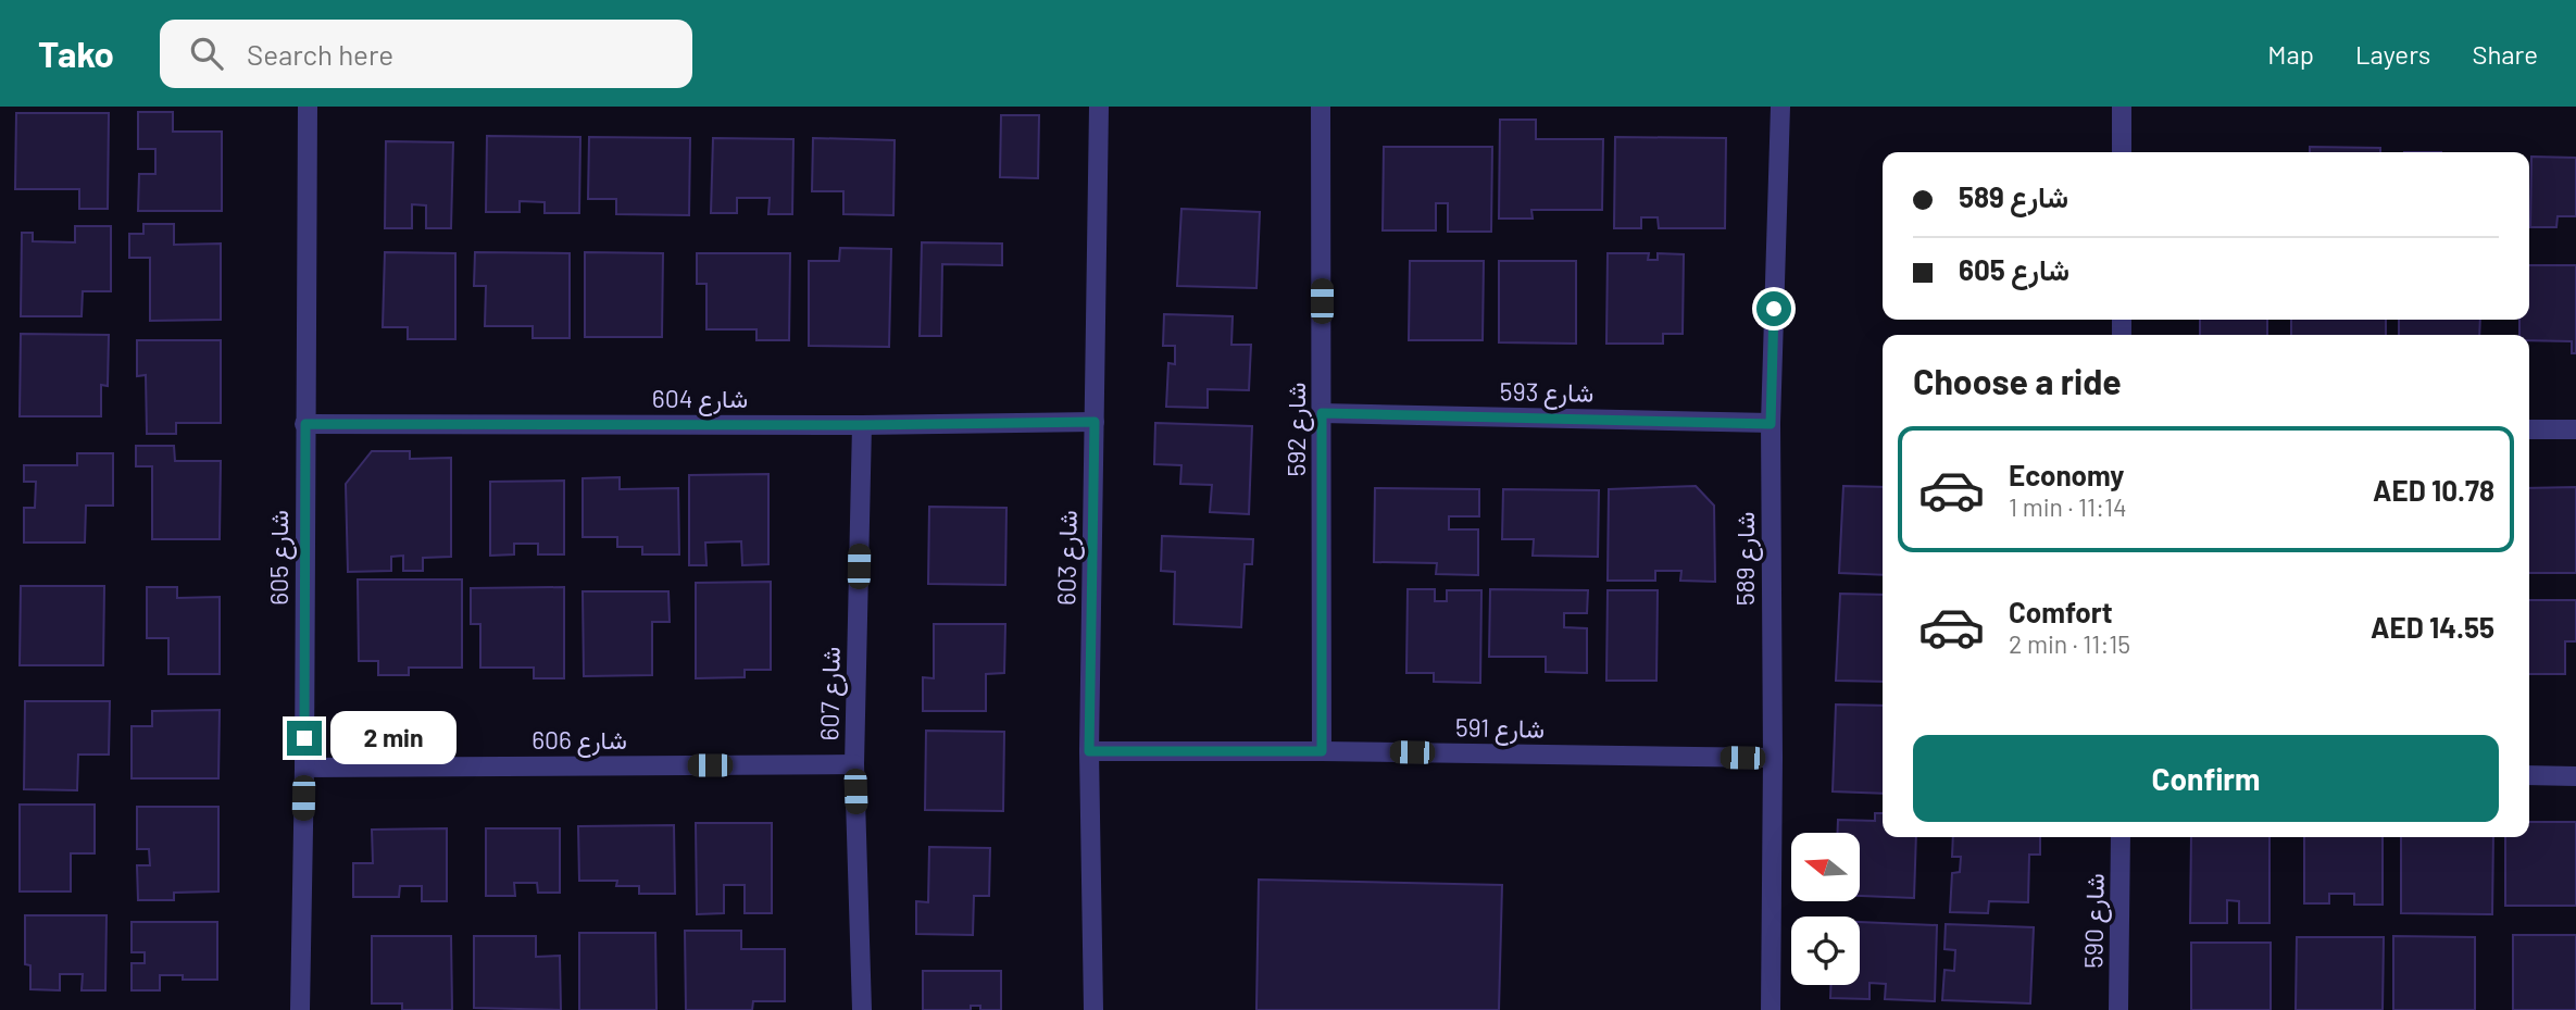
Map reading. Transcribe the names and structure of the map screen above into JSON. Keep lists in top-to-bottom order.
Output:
{
  "streets": {
    "street": [
      "شارع 593",
      "شارع 604",
      "شارع 592",
      "شارع 605",
      "شارع 603",
      "شارع 589",
      "شارع 607",
      "شارع 591",
      "شارع 606",
      "شارع 590"
    ]
  },
  "crossings": [
    ["شارع 593", "شارع 592"],
    ["شارع 593", "شارع 589"],
    ["شارع 604", "شارع 605"],
    ["شارع 604", "شارع 603"],
    ["شارع 604", "شارع 607"],
    ["شارع 592", "شارع 591"],
    ["شارع 605", "شارع 606"],
    ["شارع 603", "شارع 591"],
    ["شارع 589", "شارع 591"],
    ["شارع 607", "شارع 606"]
  ],
  "north": "left",
  "page": {
    "header": "Tako",
    "search": "Search here",
    "nav": ["Map", "Layers", "Share"],
    "banner": ["شارع 589", "شارع 605"],
    "heading": "Choose a ride",
    "list": [
      {
        "name": "Economy",
        "note": "1 min · 11:14",
        "value": "AED 10.78"
      },
      {
        "name": "Comfort",
        "note": "2 min · 11:15",
        "value": "AED 14.55"
      }
    ],
    "bubble": "2 min",
    "buttons": "Confirm"
  }
}
